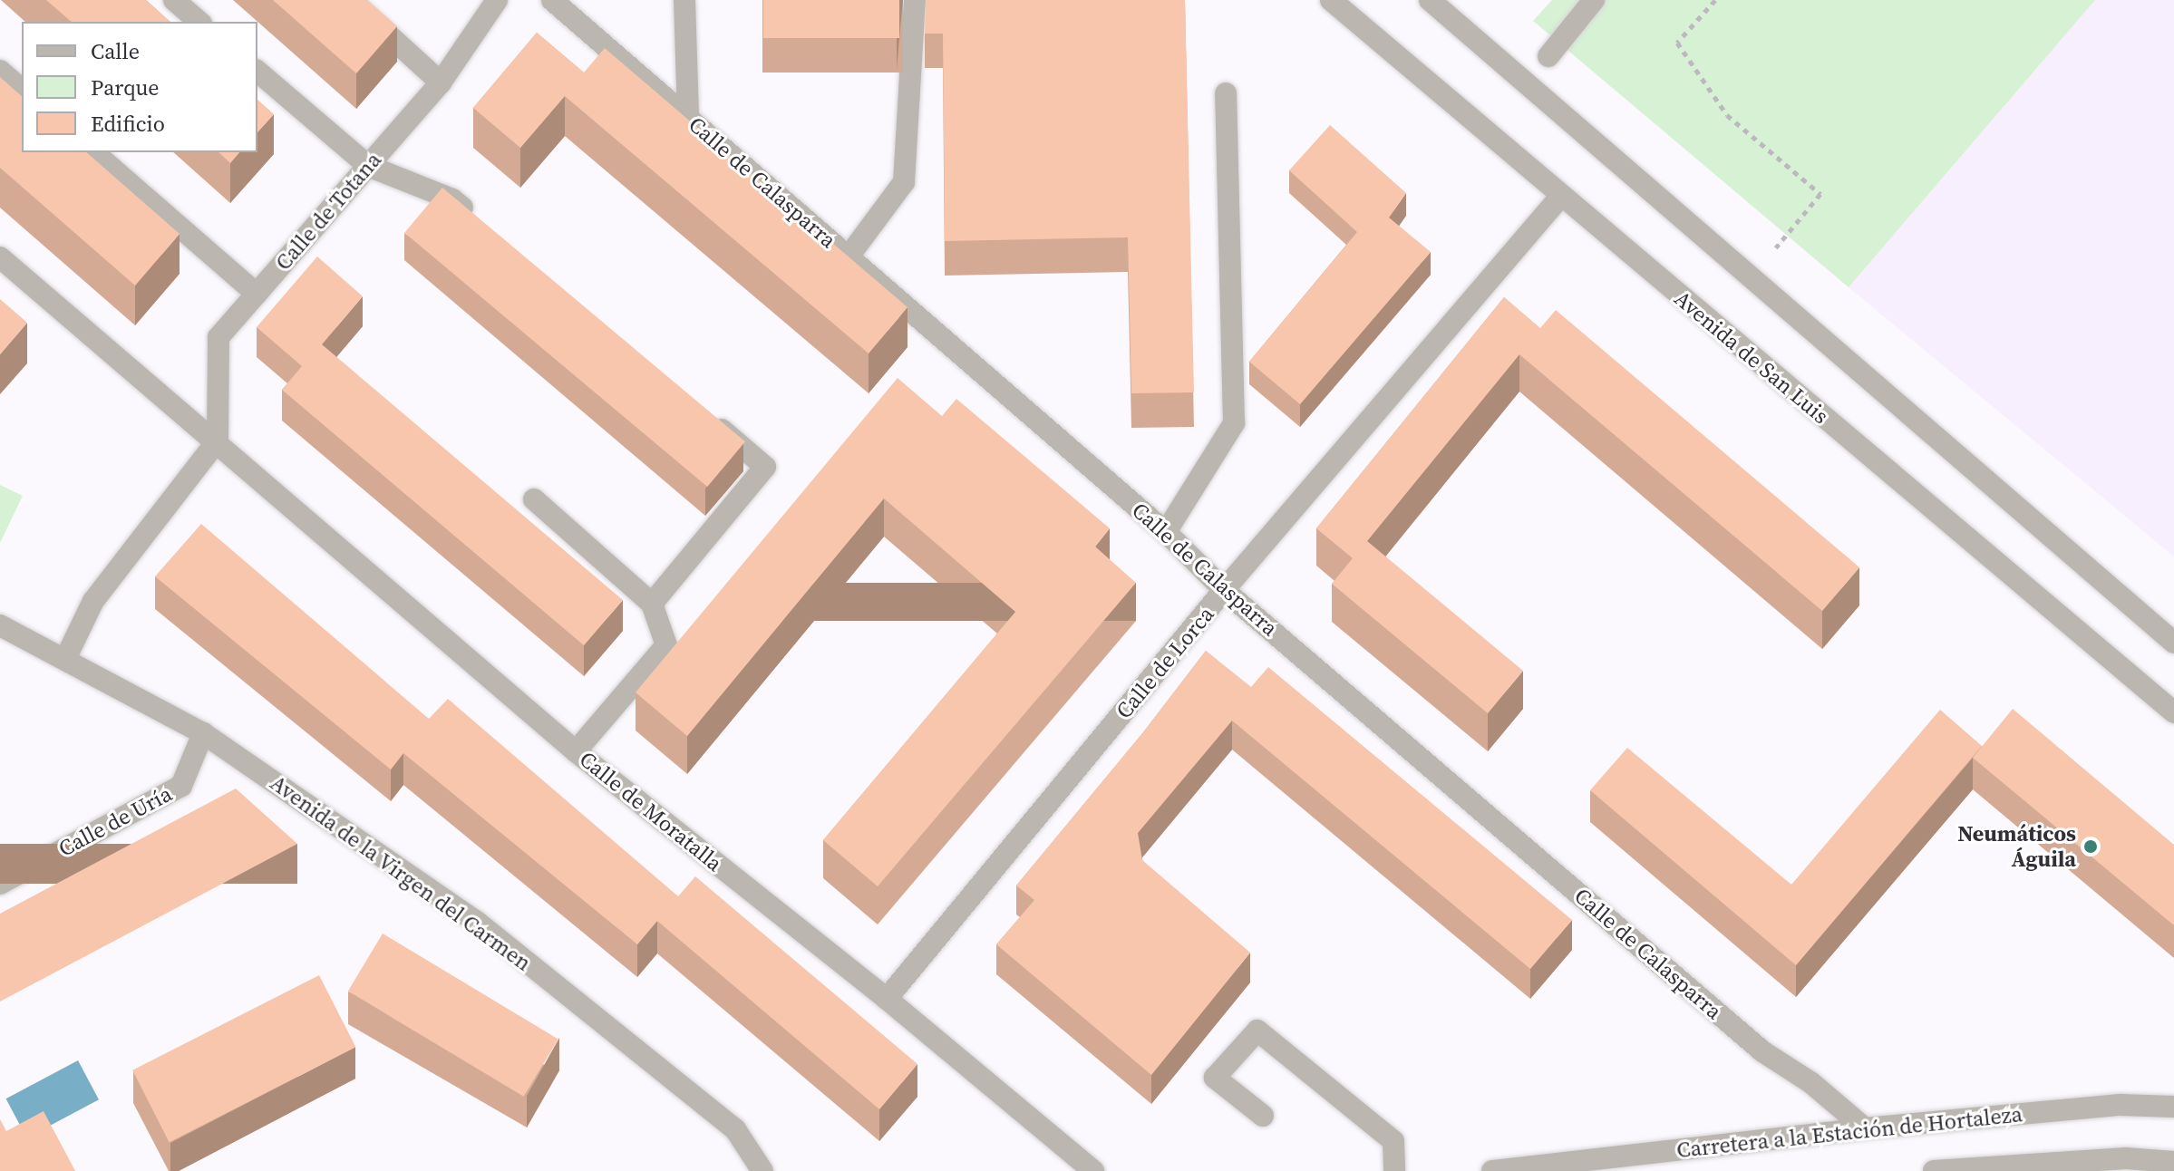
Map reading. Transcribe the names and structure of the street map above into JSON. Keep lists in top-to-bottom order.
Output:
{
  "streets": {
    "street": [
      "Calle de Calasparra",
      "Calle de Totana",
      "Avenida de San Luis",
      "Calle de Lorca",
      "Calle de Moratalla",
      "Calle de Uría",
      "Avenida de la Virgen del Carmen",
      "Carretera a la Estación de Hortaleza"
    ]
  },
  "crossings": [
    ["Calle de Calasparra", "Calle de Lorca"],
    ["Calle de Calasparra", "Carretera a la Estación de Hortaleza"],
    ["Calle de Totana", "Calle de Moratalla"],
    ["Avenida de San Luis", "Calle de Lorca"],
    ["Calle de Lorca", "Calle de Moratalla"],
    ["Calle de Uría", "Avenida de la Virgen del Carmen"]
  ],
  "places": ["Neumáticos Águila"],
  "legend": ["Calle", "Parque", "Edificio"]
}
